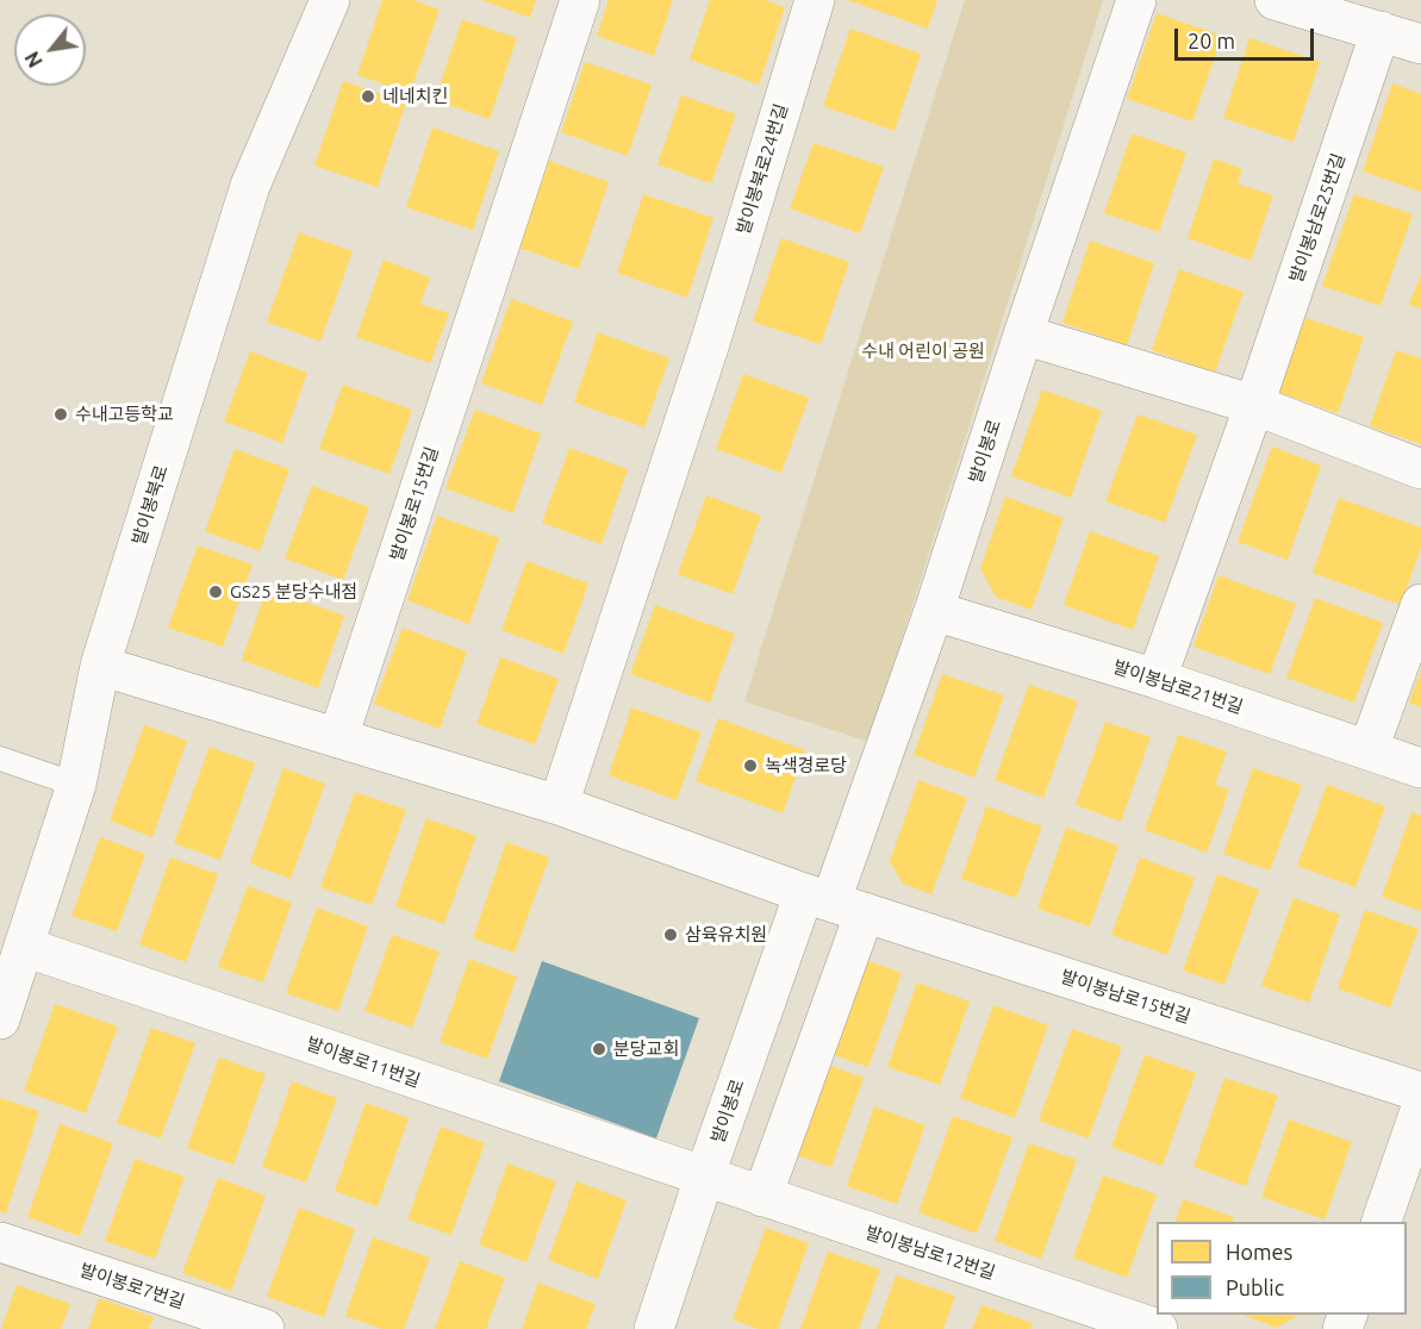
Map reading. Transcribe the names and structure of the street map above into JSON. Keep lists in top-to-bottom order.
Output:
{
  "streets": {
    "street": [
      "발이봉북로24번길",
      "발이봉남로25번길",
      "발이봉로",
      "발이봉로15번길",
      "발이봉북로",
      "발이봉남로21번길",
      "발이봉남로15번길",
      "발이봉로11번길",
      "발이봉남로12번길",
      "발이봉로7번길"
    ]
  },
  "crossings": [
    ["발이봉남로25번길", "발이봉남로21번길"],
    ["발이봉로", "발이봉남로21번길"],
    ["발이봉로", "발이봉남로15번길"],
    ["발이봉로", "발이봉로11번길"],
    ["발이봉로", "발이봉남로12번길"],
    ["발이봉북로", "발이봉로11번길"],
    ["발이봉로11번길", "발이봉남로12번길"]
  ],
  "parks": ["수내 어린이 공원"],
  "places": [
    "네네치킨",
    "수내고등학교",
    "GS25 분당수내점",
    "녹색경로당",
    "삼육유치원",
    "분당교회"
  ],
  "legend": ["Homes", "Public"],
  "scale_bar": "20 m",
  "north": "bottom left"
}
